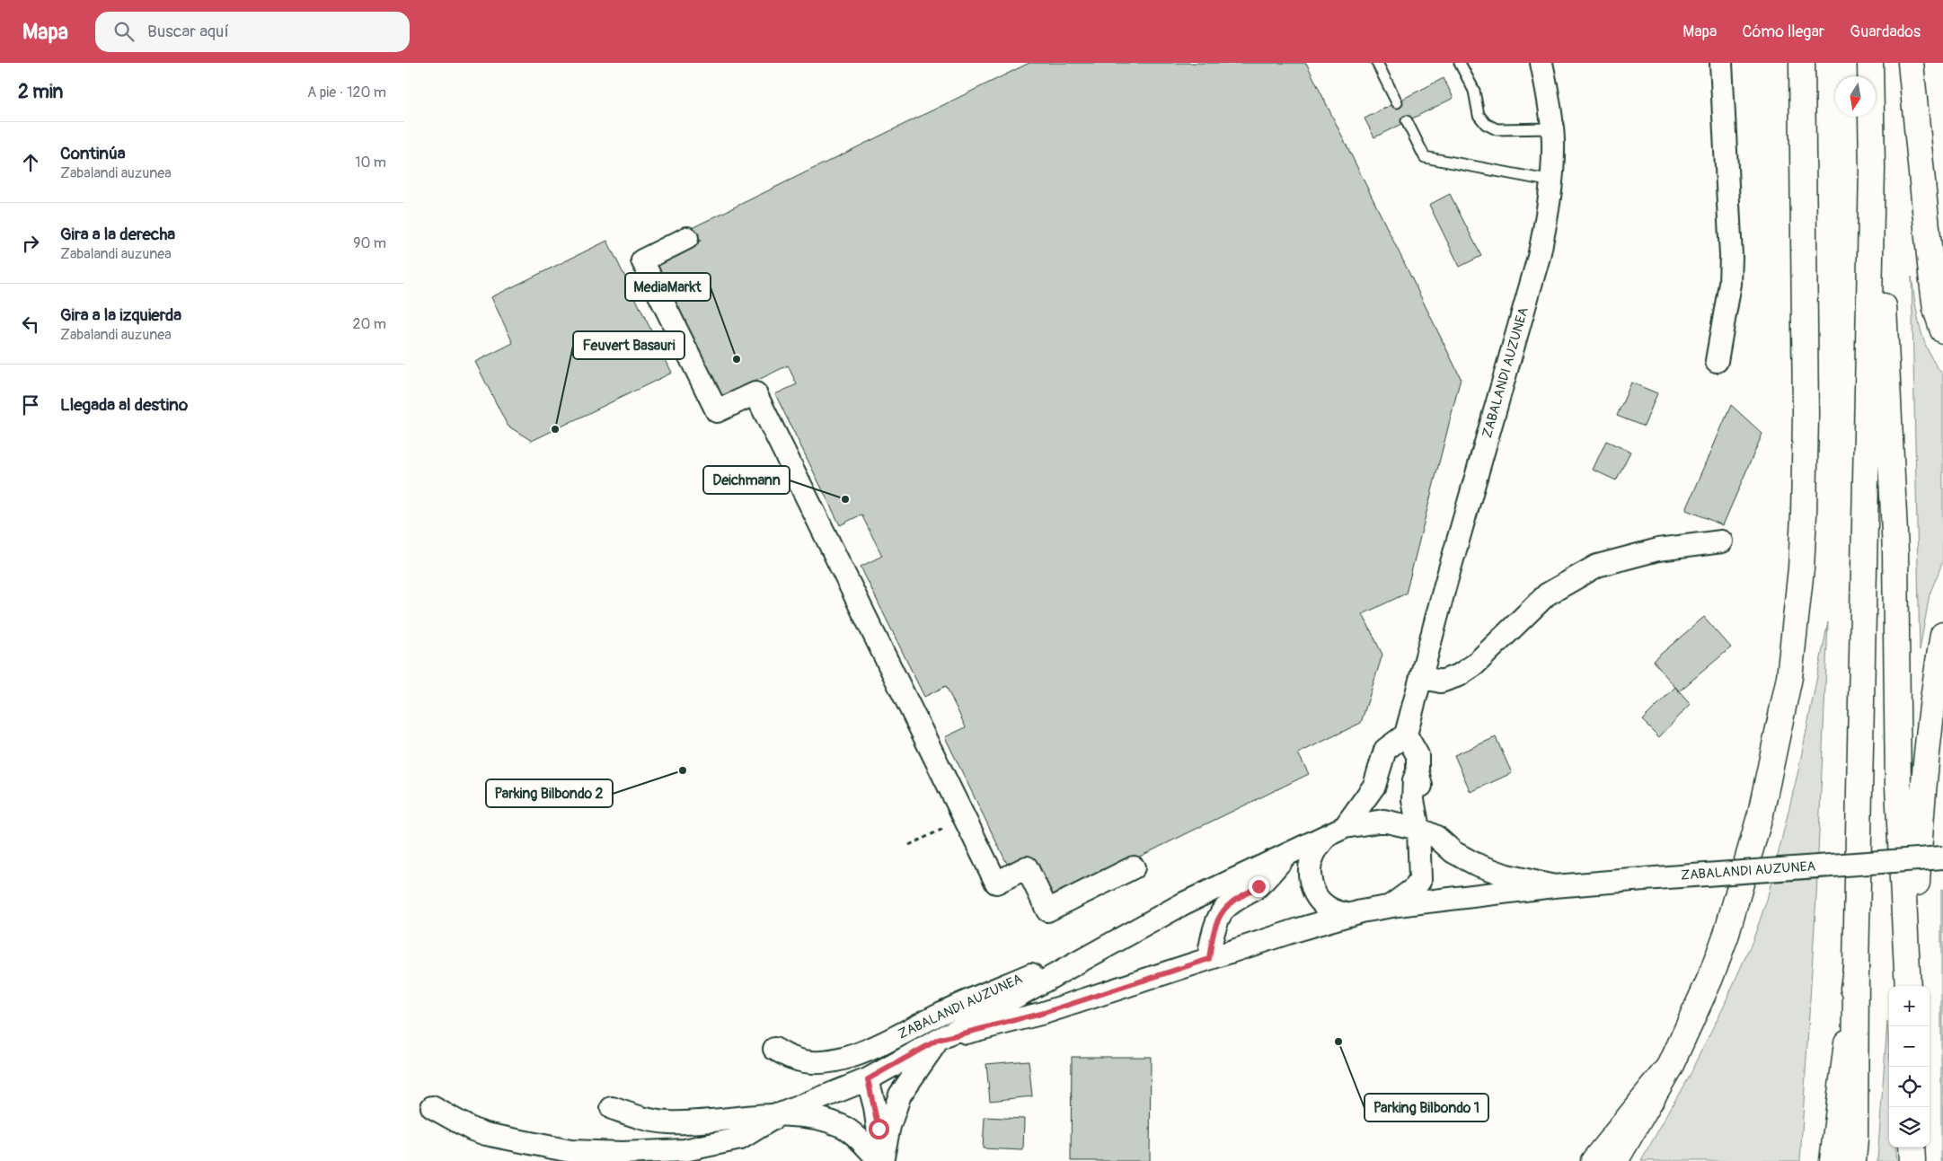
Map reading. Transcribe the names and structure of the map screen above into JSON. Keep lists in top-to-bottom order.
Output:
{
  "streets": {
    "street": ["ZABALANDI AUZUNEA"]
  },
  "places": [
    "MediaMarkt",
    "Feuvert Basauri",
    "Deichmann",
    "Parking Bilbondo 2",
    "Parking Bilbondo 1"
  ],
  "north": "bottom",
  "page": {
    "header": "Mapa",
    "search": "Buscar aquí",
    "nav": ["Mapa", "Cómo llegar", "Guardados"],
    "heading": ["2 min", "A pie · 120 m"],
    "list": [
      ["Continúa", "Zabalandi auzunea", "10 m"],
      ["Gira a la derecha", "Zabalandi auzunea", "90 m"],
      ["Gira a la izquierda", "Zabalandi auzunea", "20 m"],
      "Llegada al destino"
    ],
    "map_buttons": ["+", "−"]
  }
}
